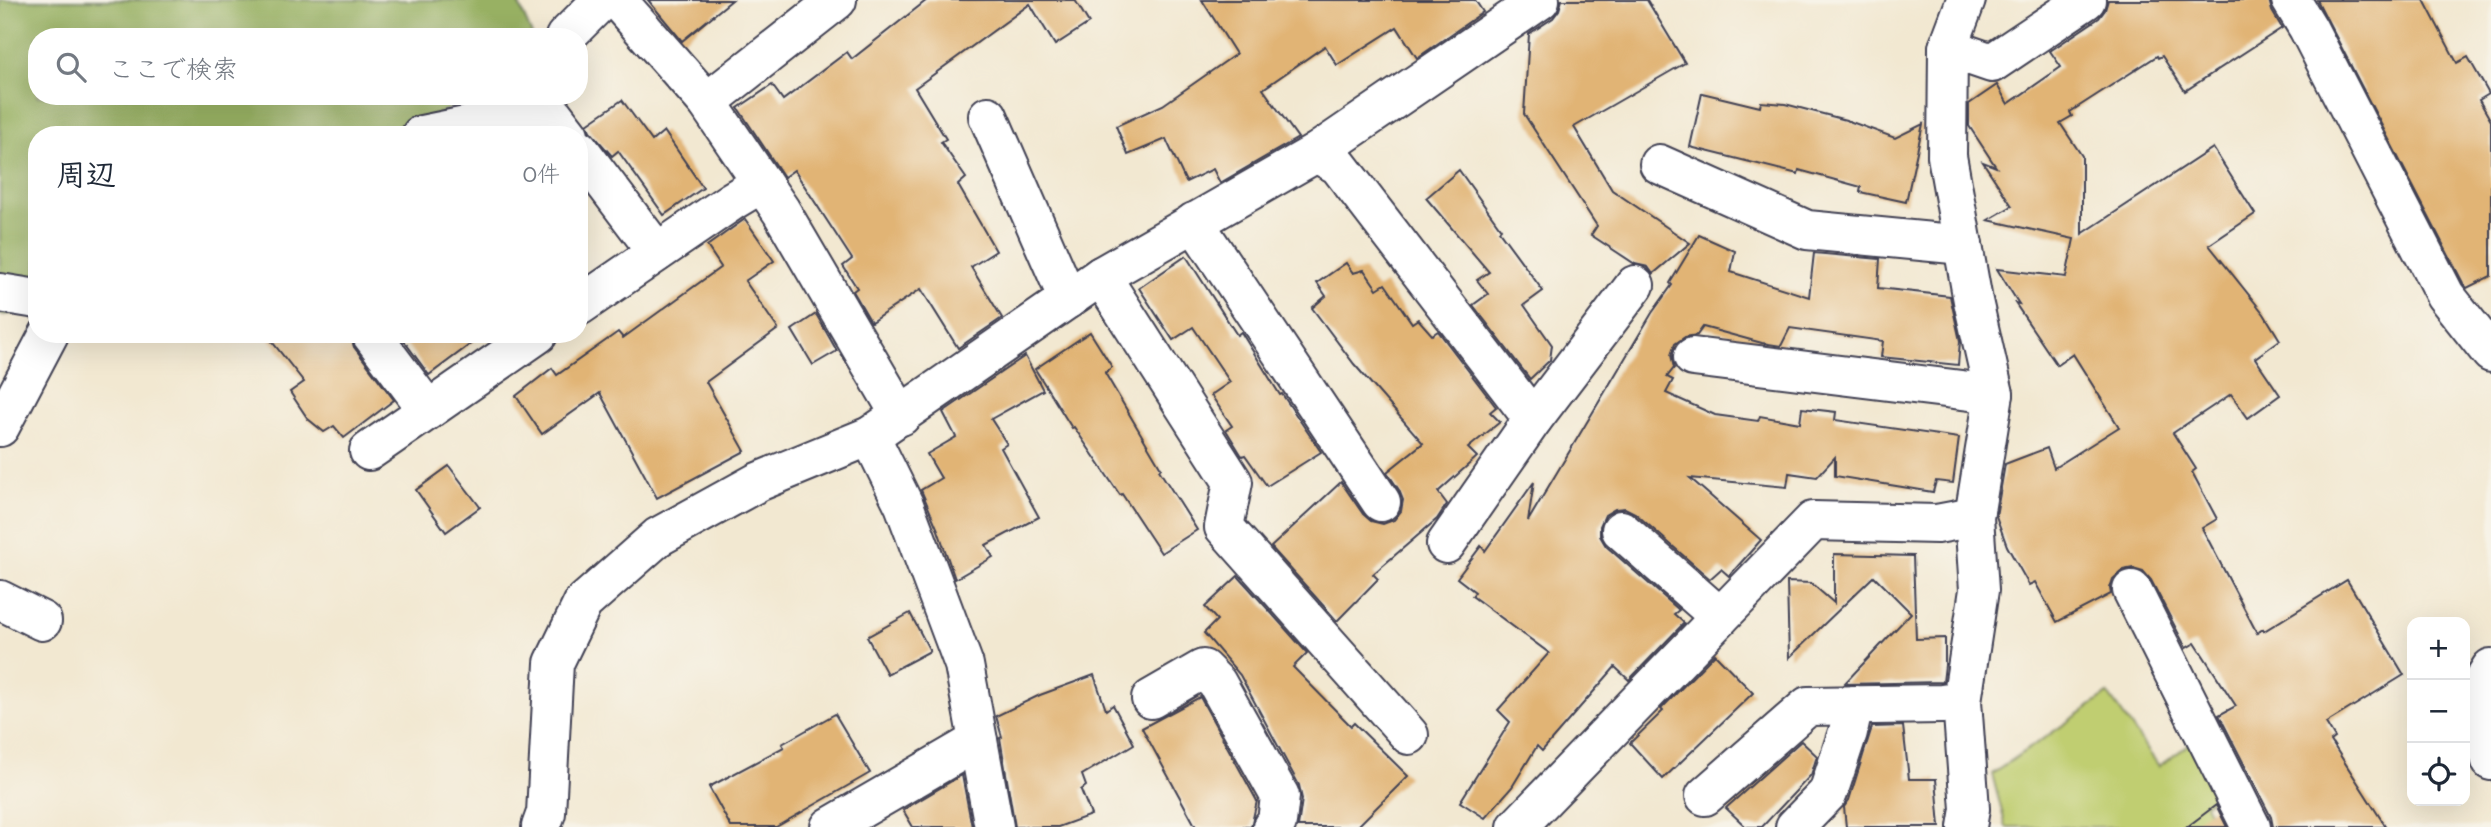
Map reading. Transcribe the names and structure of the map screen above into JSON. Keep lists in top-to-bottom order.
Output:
{
  "page": {
    "search": "ここで検索",
    "heading": ["周辺", "0件"],
    "map_buttons": ["+", "−"]
  }
}
